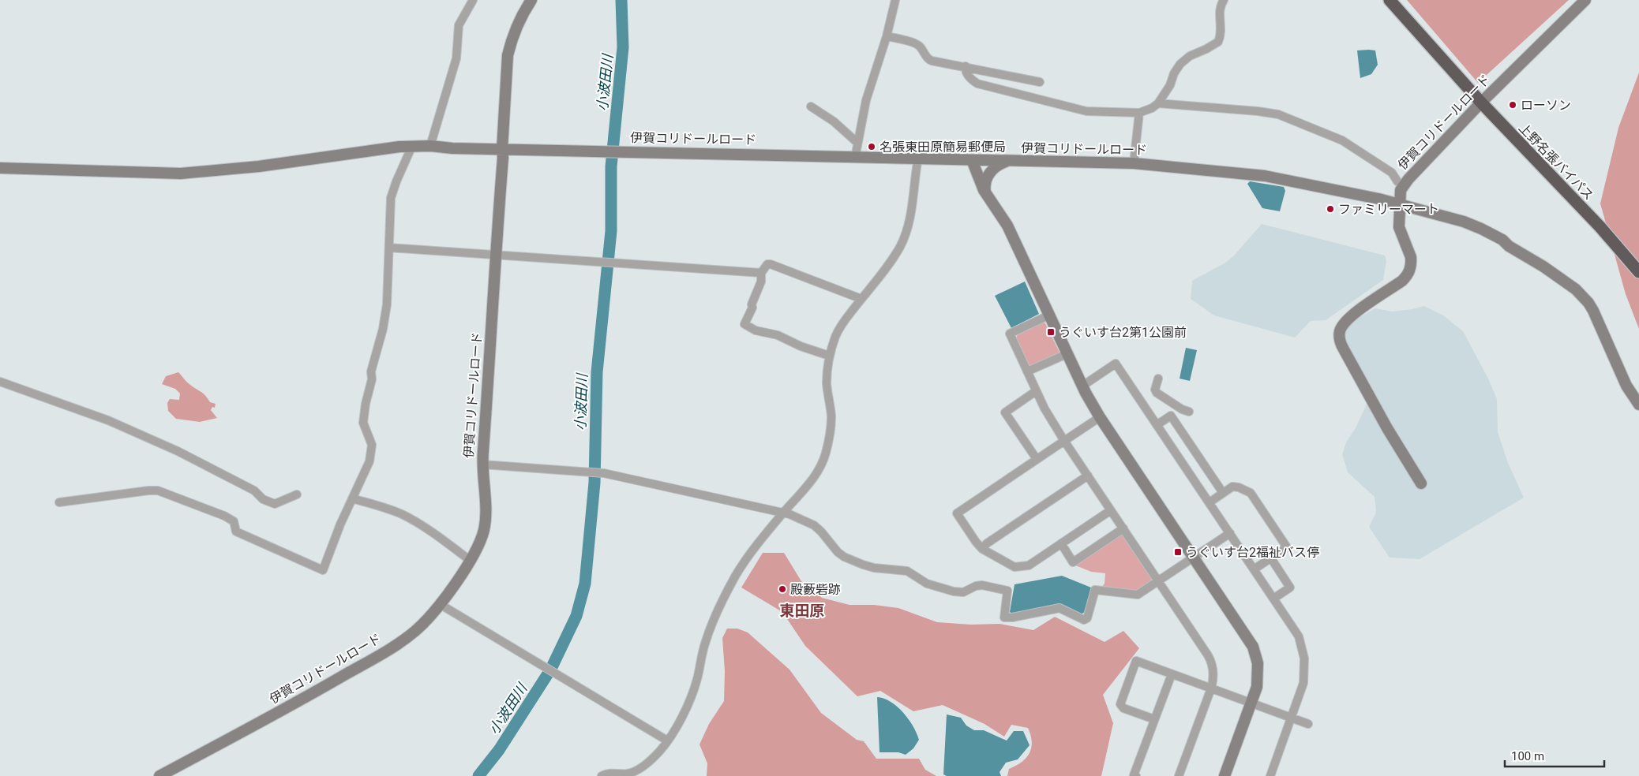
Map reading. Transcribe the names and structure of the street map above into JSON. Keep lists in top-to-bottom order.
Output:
{
  "streets": {
    "highway": ["上野名張バイパス"],
    "street": ["伊賀コリドールロード"]
  },
  "crossings": [
    ["伊賀コリドールロード", "上野名張バイパス"]
  ],
  "districts": ["東田原"],
  "water": ["小波田川"],
  "places": {
    "other": [
      "ローソン",
      "名張東田原簡易郵便局",
      "ファミリーマート",
      "殿藪砦跡"
    ],
    "transit": ["うぐいす台2第1公園前", "うぐいす台2福祉バス停"]
  },
  "scale_bar": "100 m"
}
